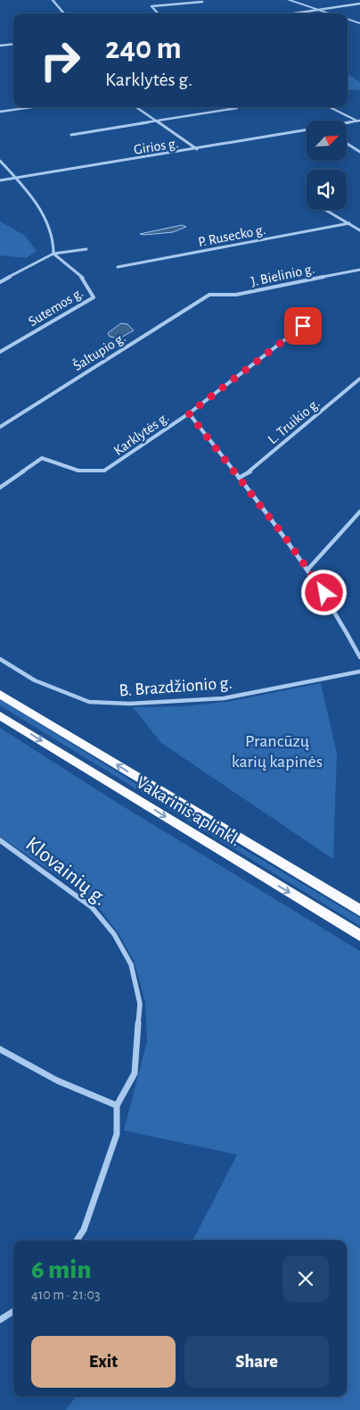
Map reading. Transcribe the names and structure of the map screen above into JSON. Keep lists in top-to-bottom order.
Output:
{
  "streets": {
    "highway": ["Vakarinis aplinkl."],
    "street": [
      "Girios g.",
      "P. Rusecko g.",
      "J. Bielinio g.",
      "Sutemos g.",
      "Šaltupio g.",
      "L. Truikio g.",
      "Karklytės g.",
      "B. Brazdžionio g.",
      "Klovainių g."
    ]
  },
  "crossings": [
    ["J. Bielinio g.", "Šaltupio g."]
  ],
  "parks": ["Prancūzų karių kapinės"],
  "north": "top right",
  "page": {
    "turn": ["240 m", "Karklytės g."],
    "heading": ["6 min", "410 m · 21:03"],
    "buttons": ["Exit", "Share"]
  }
}
